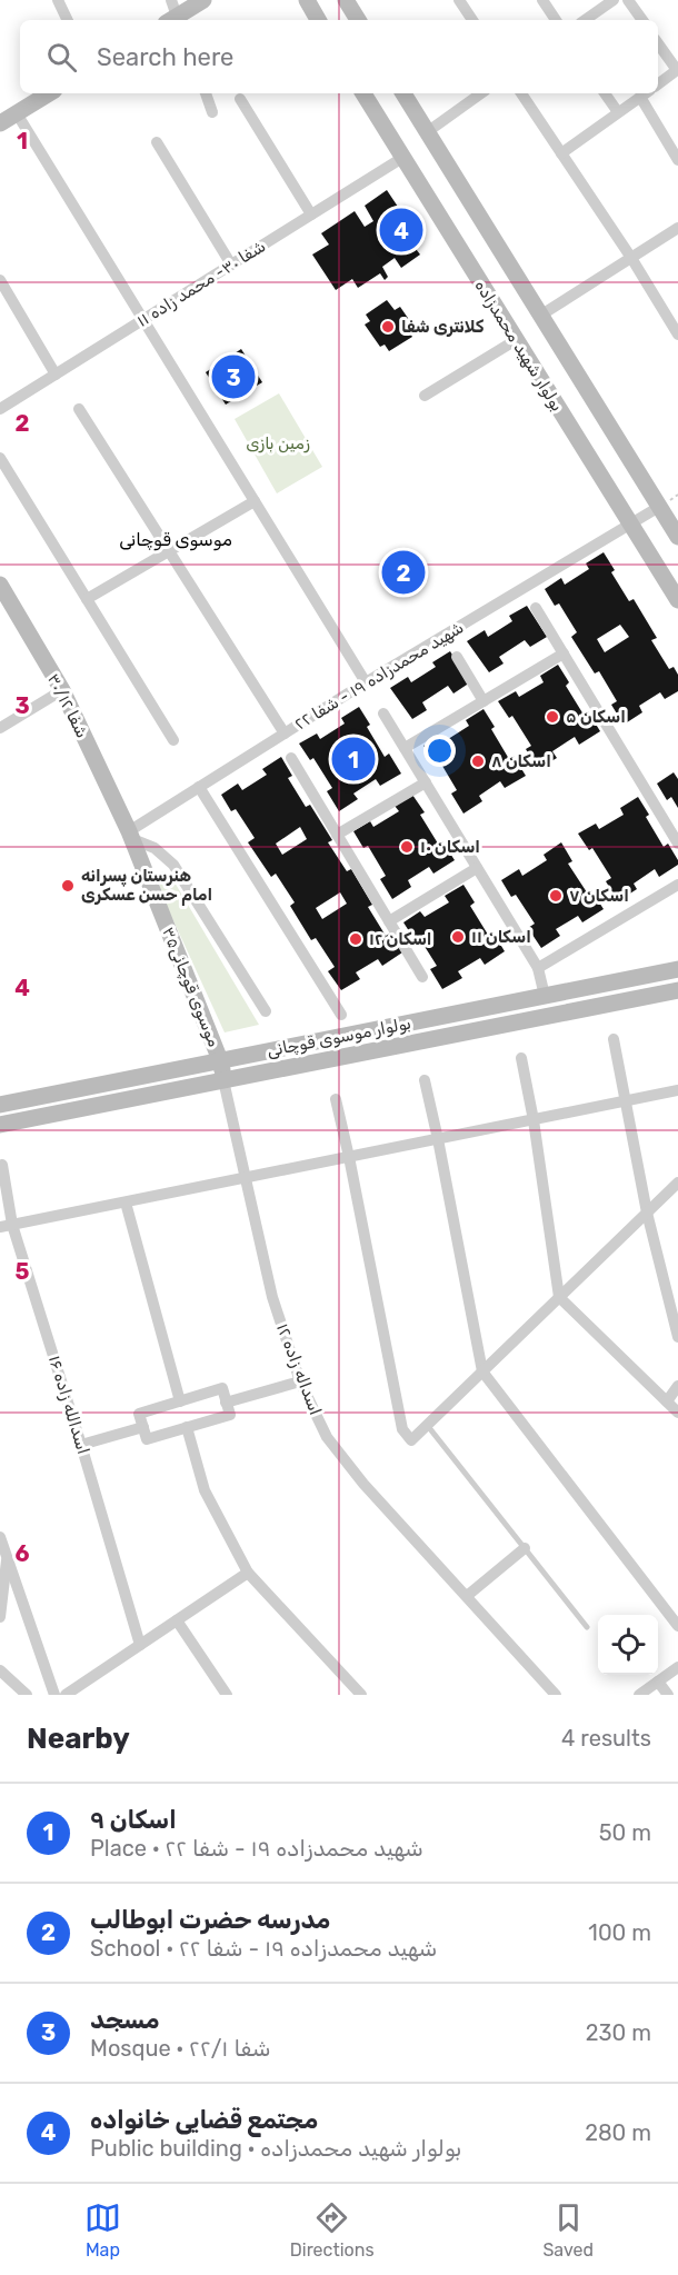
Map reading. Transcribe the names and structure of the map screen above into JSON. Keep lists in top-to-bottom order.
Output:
{
  "streets": {
    "street": [
      "شفا ۳۰- محمد زاده ۱۱",
      "بولوار شهید محمدزاده",
      "شهید محمدزاده ۱۹ - شفا ۲۲",
      "شفا ۳۰/۱۲",
      "موسوی قوچانی۳۵",
      "بولوار موسوی قوچانی",
      "اسداله زاده ۱۲",
      "اسدالله زاده ۱۶"
    ]
  },
  "crossings": [
    ["شفا ۳۰- محمد زاده ۱۱", "بولوار شهید محمدزاده"],
    ["بولوار شهید محمدزاده", "شهید محمدزاده ۱۹ - شفا ۲۲"],
    ["شهید محمدزاده ۱۹ - شفا ۲۲", "شفا ۳۰/۱۲"],
    ["شهید محمدزاده ۱۹ - شفا ۲۲", "موسوی قوچانی۳۵"],
    ["شفا ۳۰/۱۲", "موسوی قوچانی۳۵"],
    ["موسوی قوچانی۳۵", "بولوار موسوی قوچانی"],
    ["موسوی قوچانی۳۵", "اسداله زاده ۱۲"],
    ["بولوار موسوی قوچانی", "اسداله زاده ۱۲"]
  ],
  "districts": ["موسوی قوچانی"],
  "parks": ["زمین بازی"],
  "places": [
    "کلانتری شفا",
    "اسکان ۵",
    "اسکان ۸",
    "اسکان ۱۰",
    "هنرستان پسرانه امام حسن عسکری",
    "اسکان ۷",
    "اسکان ۱۱",
    "اسکان ۱۲"
  ],
  "page": {
    "search": "Search here",
    "pins": [
      "4",
      "3",
      "2",
      "1"
    ],
    "heading": ["Nearby", "4 results"],
    "list": [
      {
        "mark": "1",
        "name": "اسکان ۹",
        "note": "Place · شهید محمدزاده ۱۹ - شفا ۲۲",
        "value": "50 m"
      },
      {
        "mark": "2",
        "name": "مدرسه حضرت ابوطالب",
        "note": "School · شهید محمدزاده ۱۹ - شفا ۲۲",
        "value": "100 m"
      },
      {
        "mark": "3",
        "name": "مسجد",
        "note": "Mosque · ۲۲/۱ شفا",
        "value": "230 m"
      },
      {
        "mark": "4",
        "name": "مجتمع قضایی خانواده",
        "note": "Public building · بولوار شهید محمدزاده",
        "value": "280 m"
      }
    ],
    "nav": ["Map", "Directions", "Saved"]
  },
  "grid": {
    "rows": [
      "1",
      "2",
      "3",
      "4",
      "5",
      "6"
    ]
  }
}
